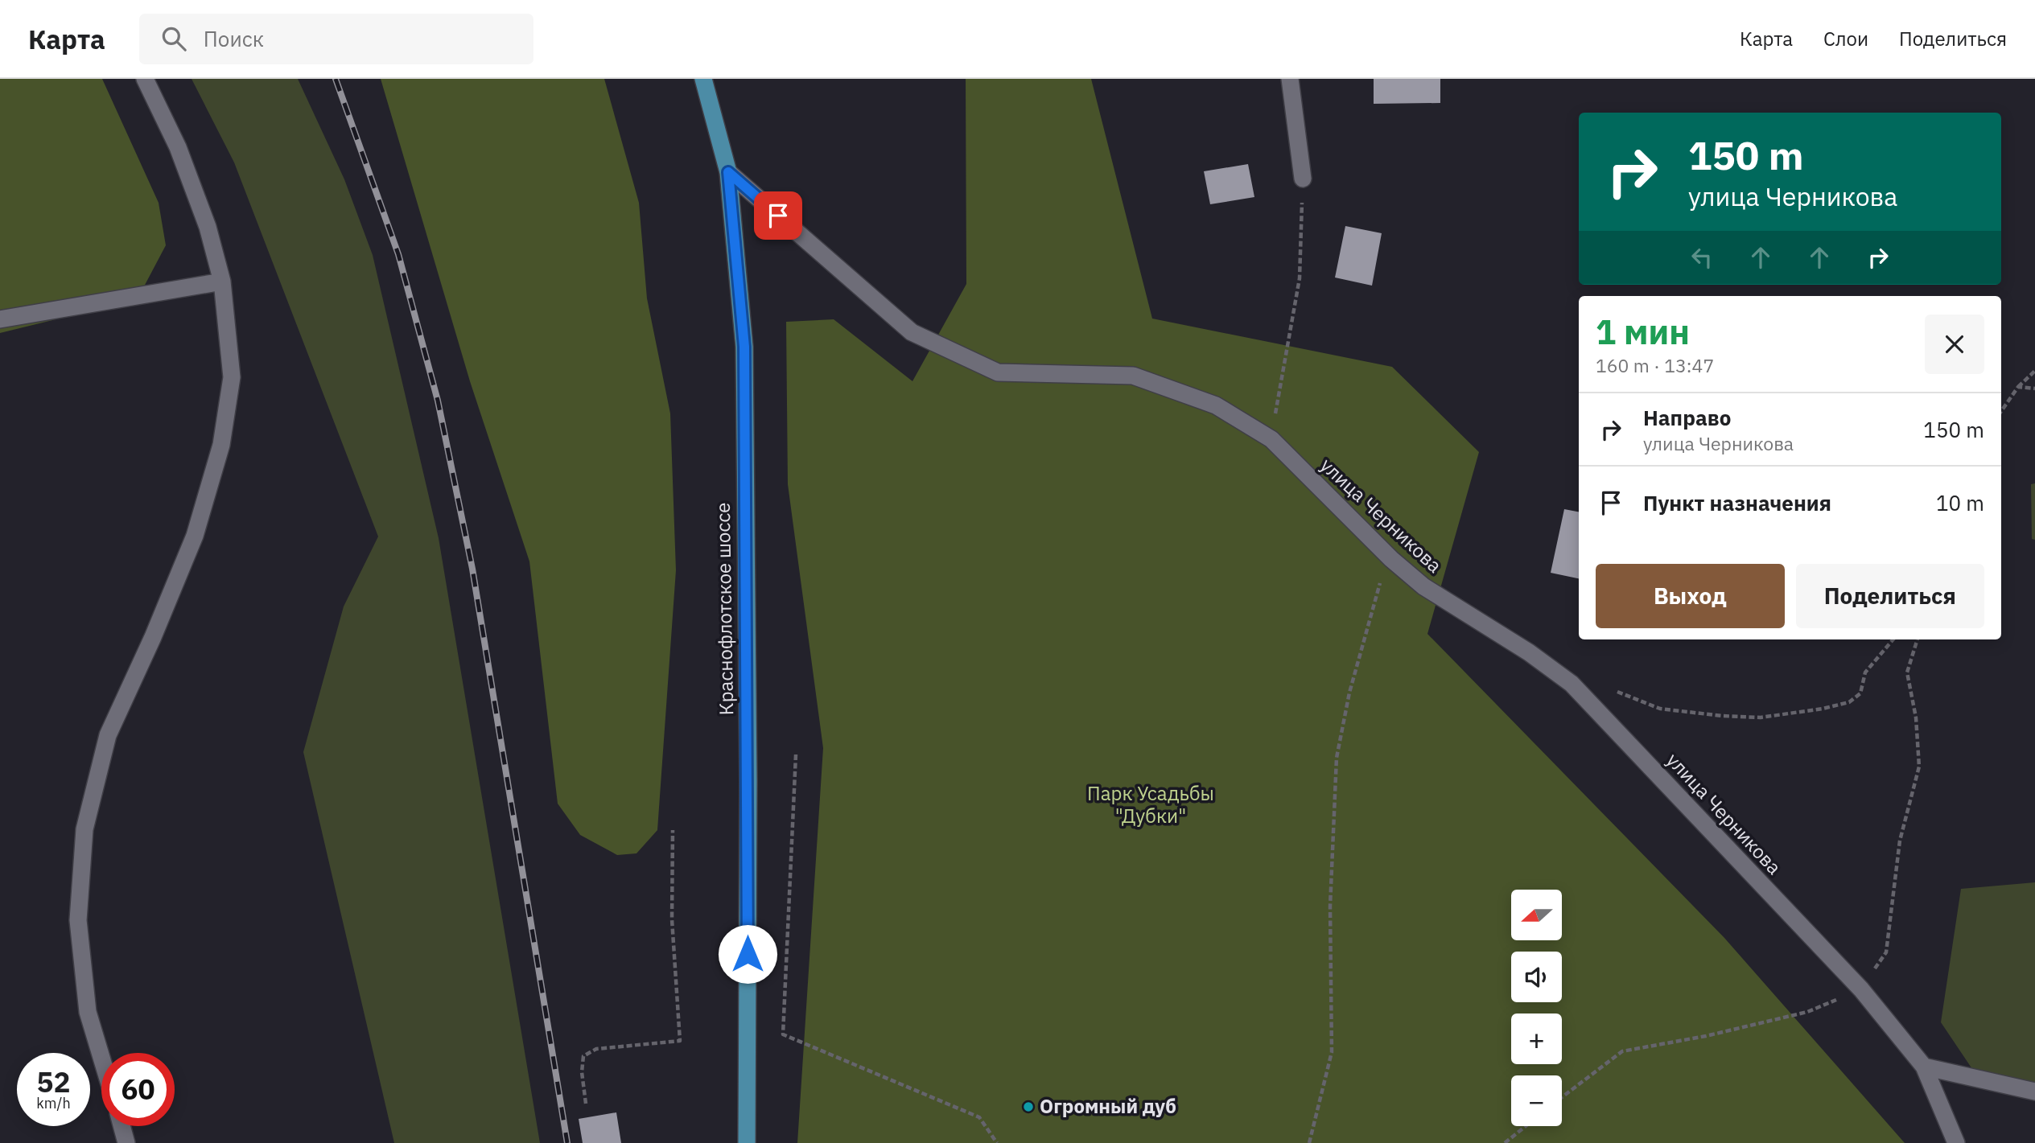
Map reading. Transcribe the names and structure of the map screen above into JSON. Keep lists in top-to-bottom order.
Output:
{
  "streets": {
    "main road": ["Краснофлотское шоссе"],
    "street": ["улица Черникова"]
  },
  "crossings": [
    ["улица Черникова", "Краснофлотское шоссе"]
  ],
  "parks": ["Парк Усадьбы \"Дубки\""],
  "places": ["Огромный дуб"],
  "north": "left",
  "page": {
    "header": "Карта",
    "search": "Поиск",
    "nav": ["Карта", "Слои", "Поделиться"],
    "turn": ["150 m", "улица Черникова"],
    "heading": ["1 мин", "160 m · 13:47"],
    "list": [
      {
        "name": "Направо",
        "note": "улица Черникова",
        "value": "150 m"
      },
      {
        "name": "Пункт назначения",
        "value": "10 m"
      }
    ],
    "buttons": ["Выход", "Поделиться"],
    "map_buttons": ["+", "−"],
    "speed": "52 km/h",
    "limit": "60"
  }
}
